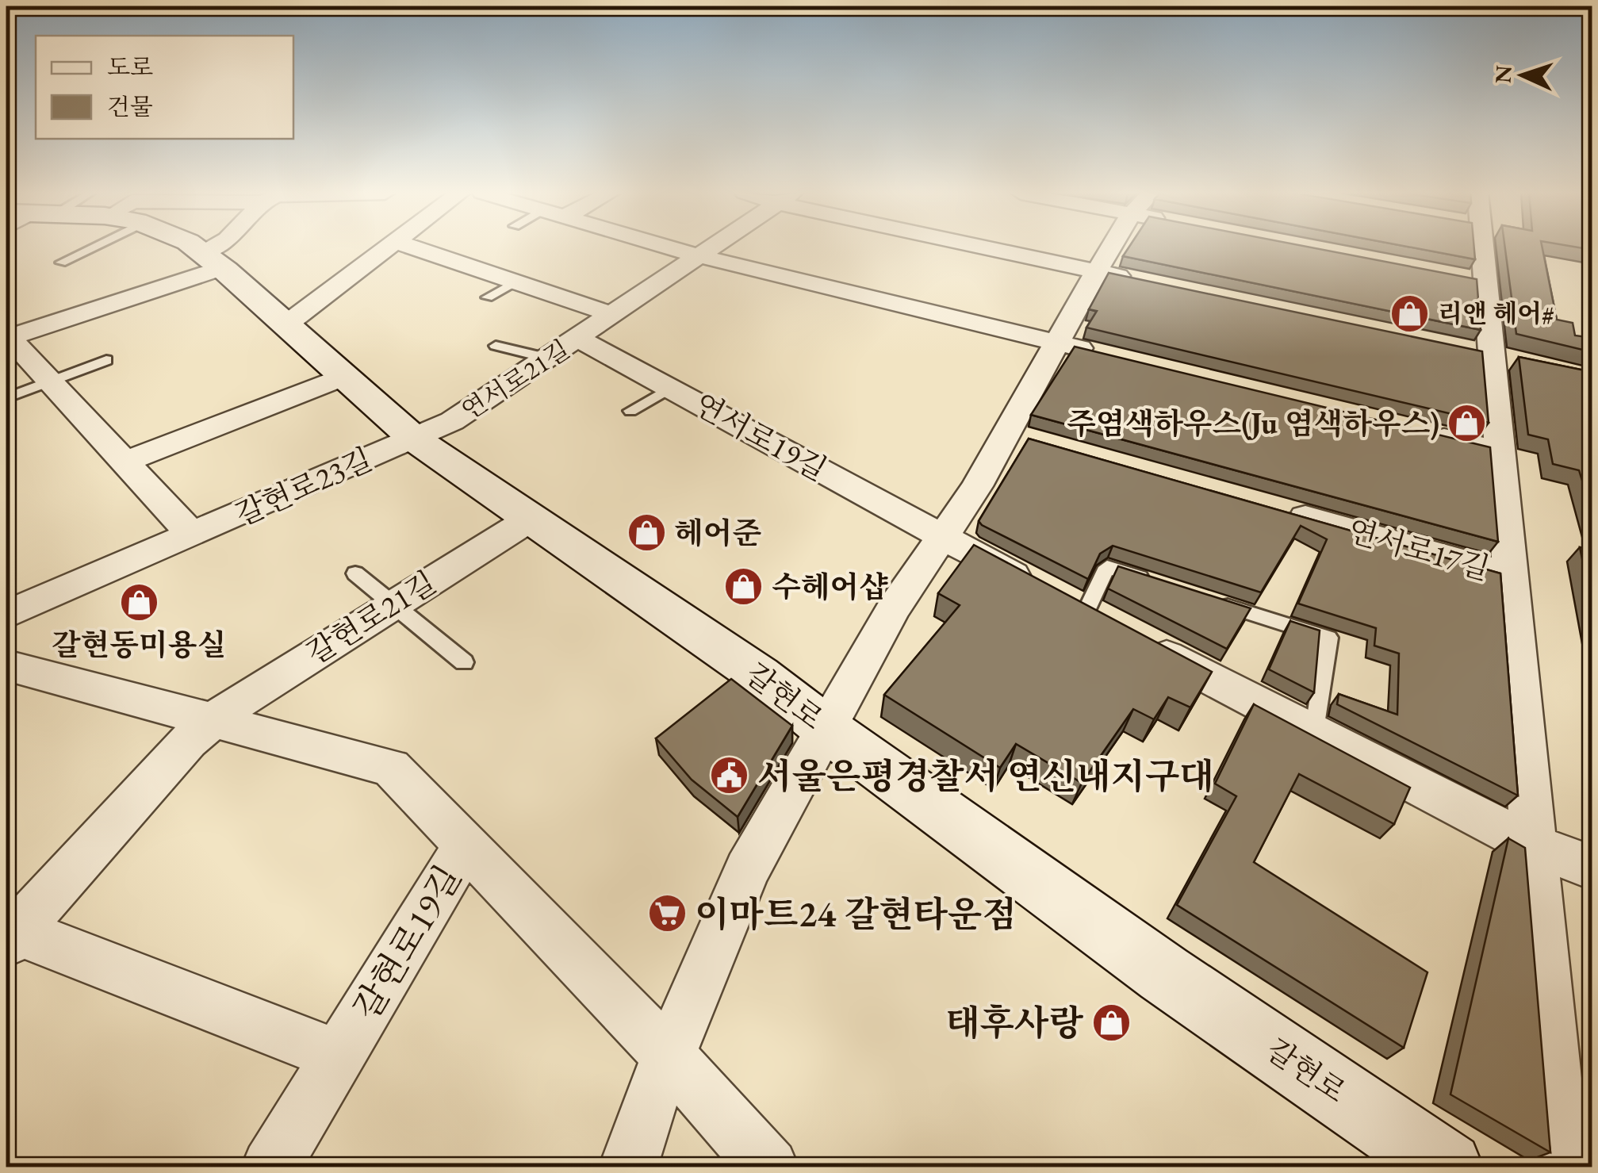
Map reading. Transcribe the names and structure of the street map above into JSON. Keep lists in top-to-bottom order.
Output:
{
  "streets": {
    "main road": ["갈현로"],
    "street": [
      "연서로21길",
      "연서로19길",
      "갈현로23길",
      "연서로17길",
      "갈현로21길",
      "갈현로19길"
    ]
  },
  "crossings": [
    ["연서로21길", "연서로19길"],
    ["연서로21길", "갈현로23길"],
    ["연서로21길", "갈현로"],
    ["갈현로23길", "갈현로"],
    ["갈현로21길", "갈현로"],
    ["갈현로21길", "갈현로19길"]
  ],
  "places": {
    "shop": [
      "리앤 헤어#",
      "주염색하우스(Ju 염색하우스)",
      "헤어준",
      "수헤어샵",
      "갈현동미용실",
      "태후사랑"
    ],
    "public building": ["서울은평경찰서 연신내지구대"],
    "supermarket": ["이마트24 갈현타운점"]
  },
  "legend": ["도로", "건물"],
  "north": "left"
}
